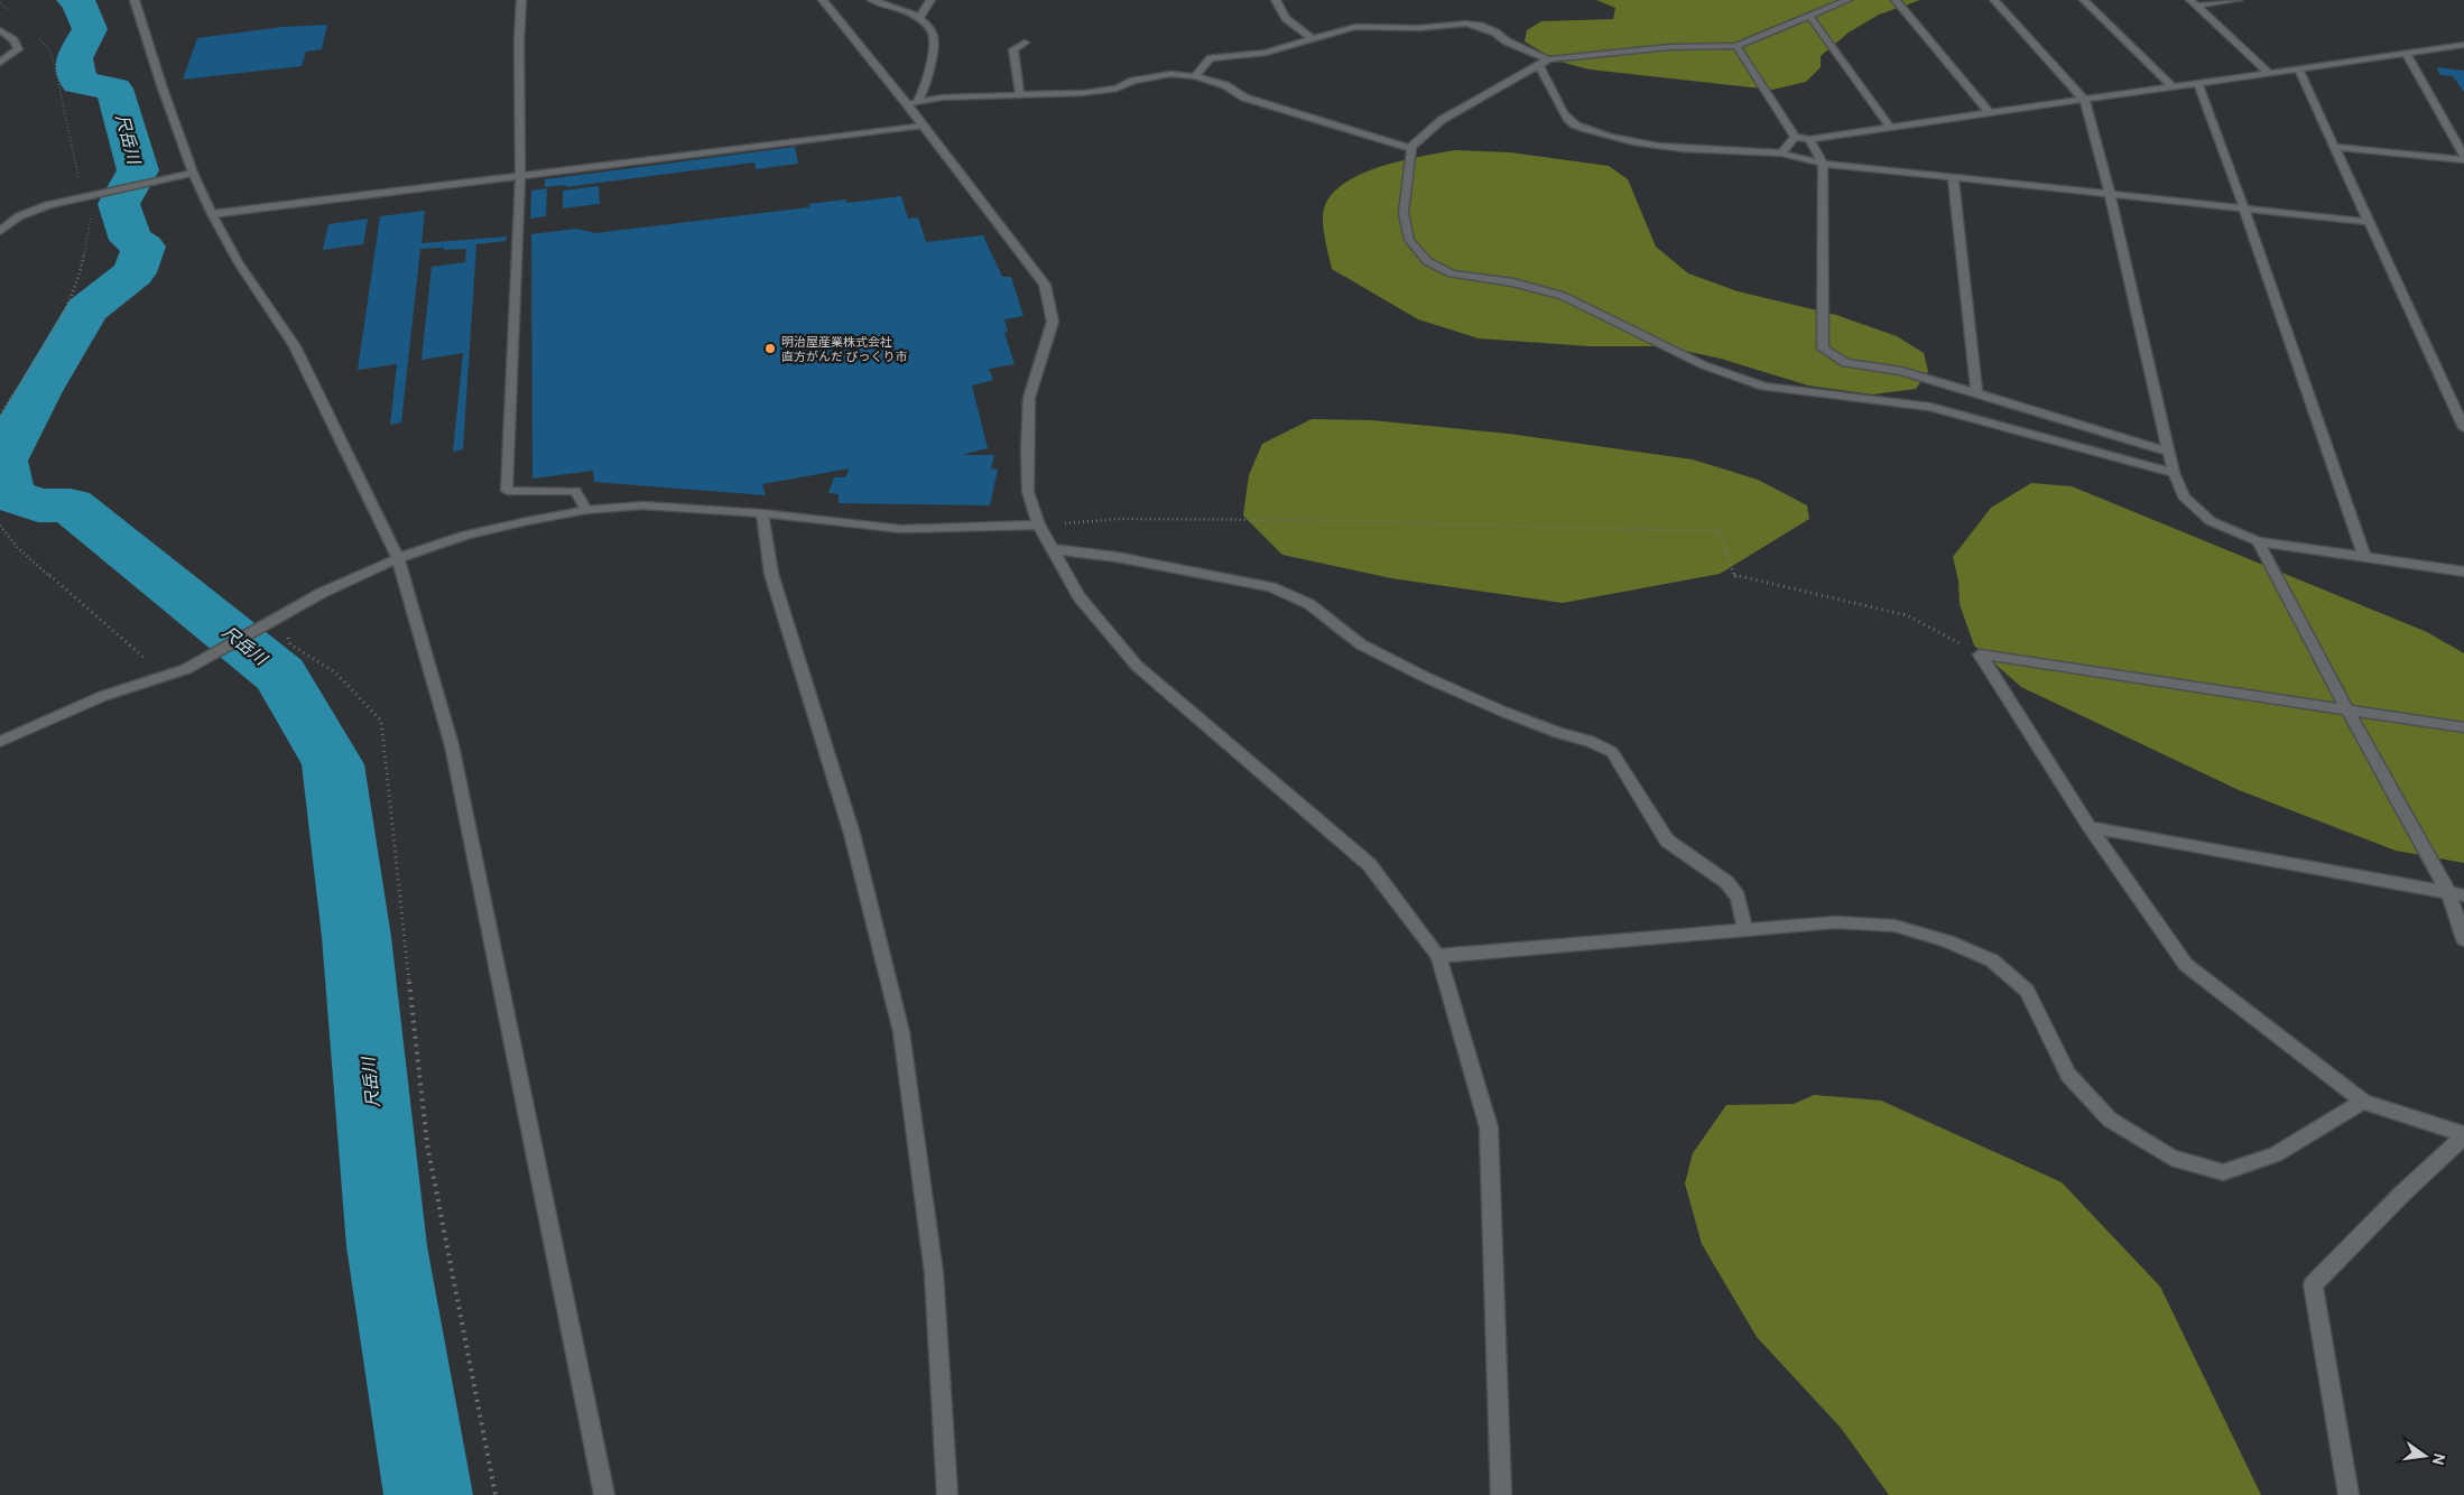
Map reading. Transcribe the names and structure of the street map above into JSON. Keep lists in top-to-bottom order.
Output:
{
  "water": ["尺岳川"],
  "places": ["明治屋産業株式会社 直方がんだ びっくり市"],
  "north": "right"
}
